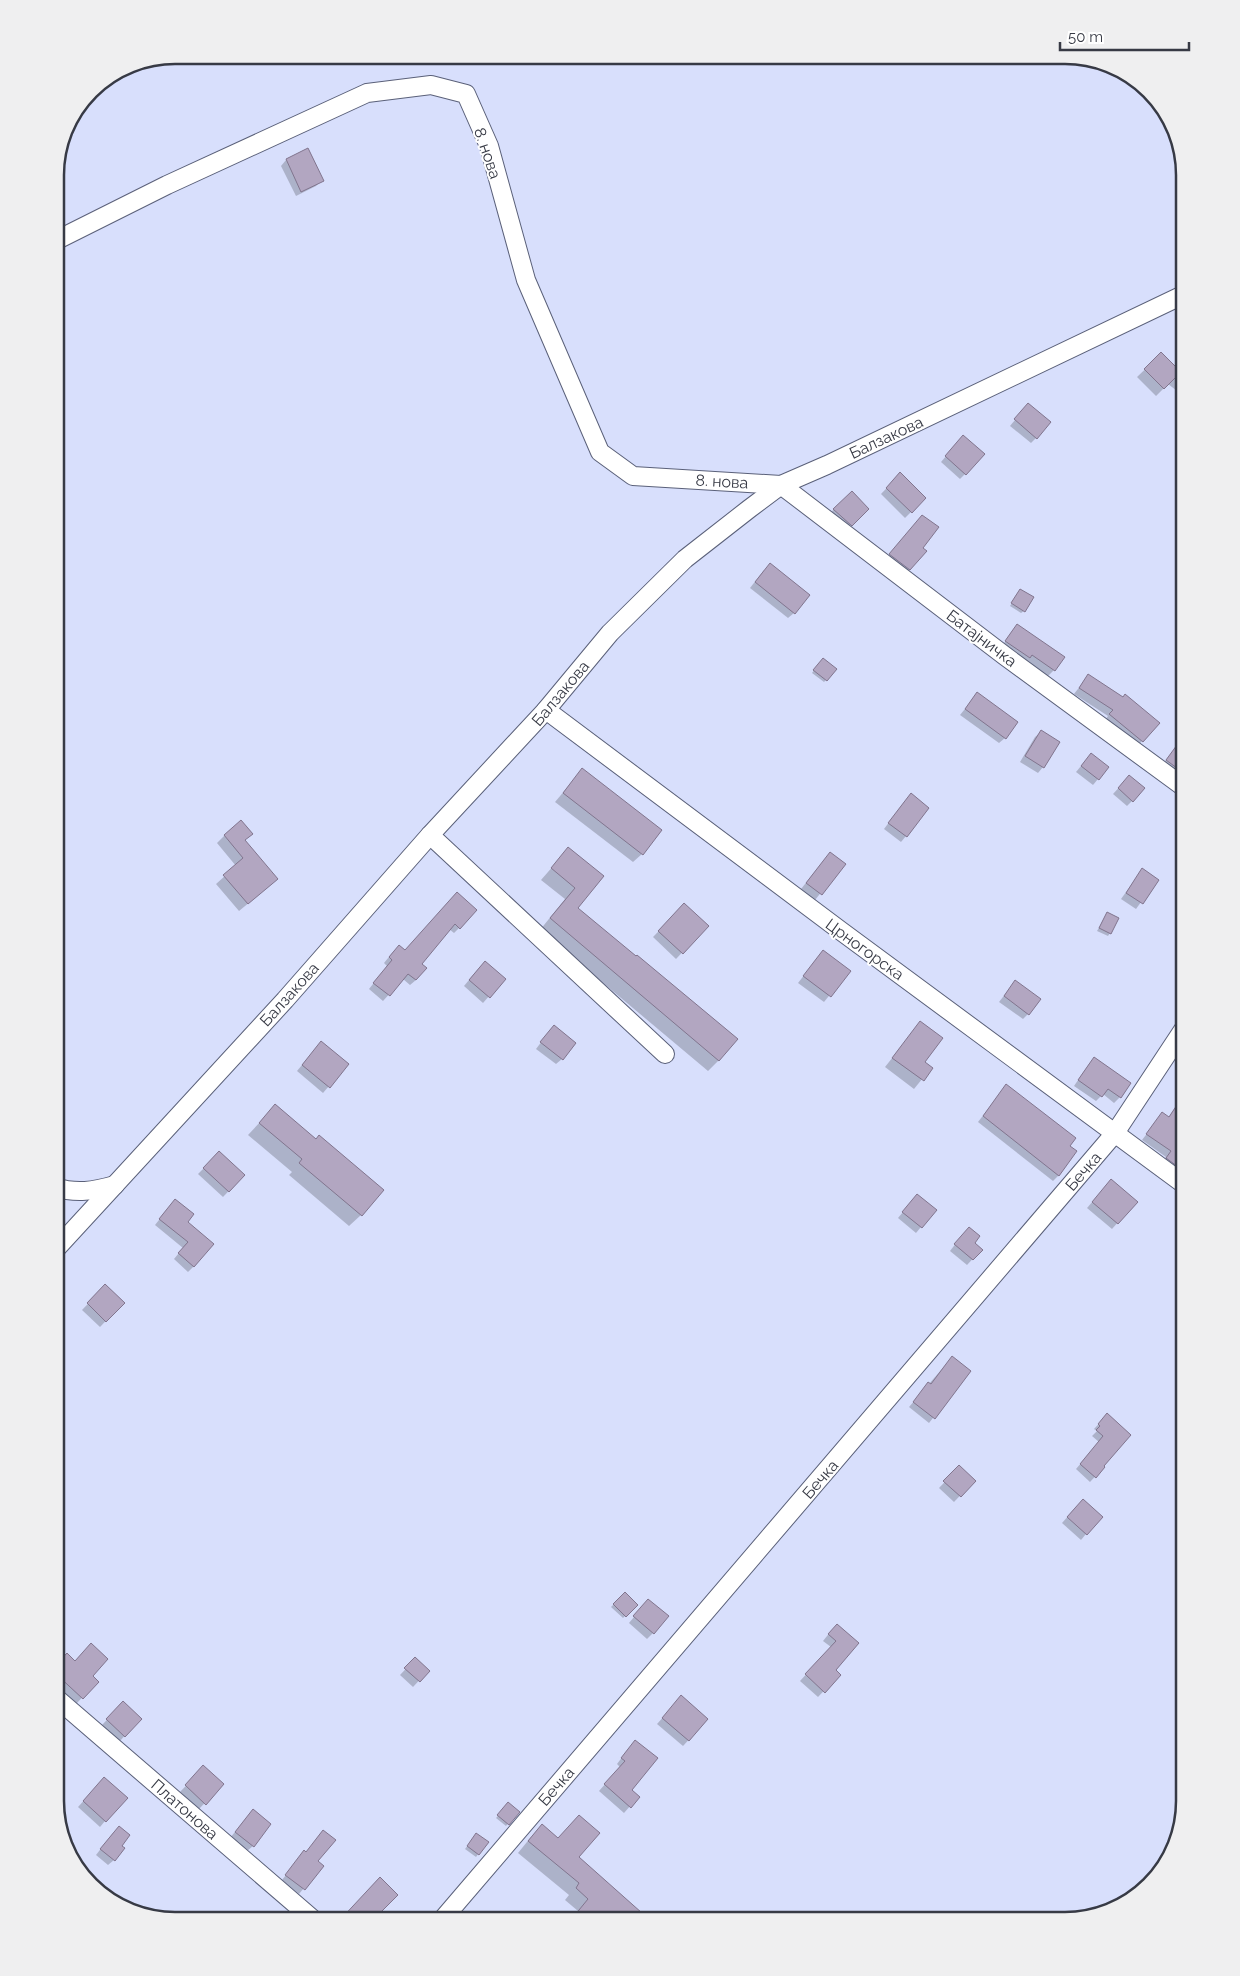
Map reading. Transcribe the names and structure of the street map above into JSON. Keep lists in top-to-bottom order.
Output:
{
  "streets": {
    "street": [
      "8. нова",
      "Балзакова",
      "Батајничка",
      "Црногорска",
      "Бечка",
      "Платонова"
    ]
  },
  "crossings": [
    ["8. нова", "Балзакова"],
    ["8. нова", "Батајничка"],
    ["Балзакова", "Батајничка"],
    ["Балзакова", "Црногорска"],
    ["Црногорска", "Бечка"]
  ],
  "scale_bar": "50 m"
}
